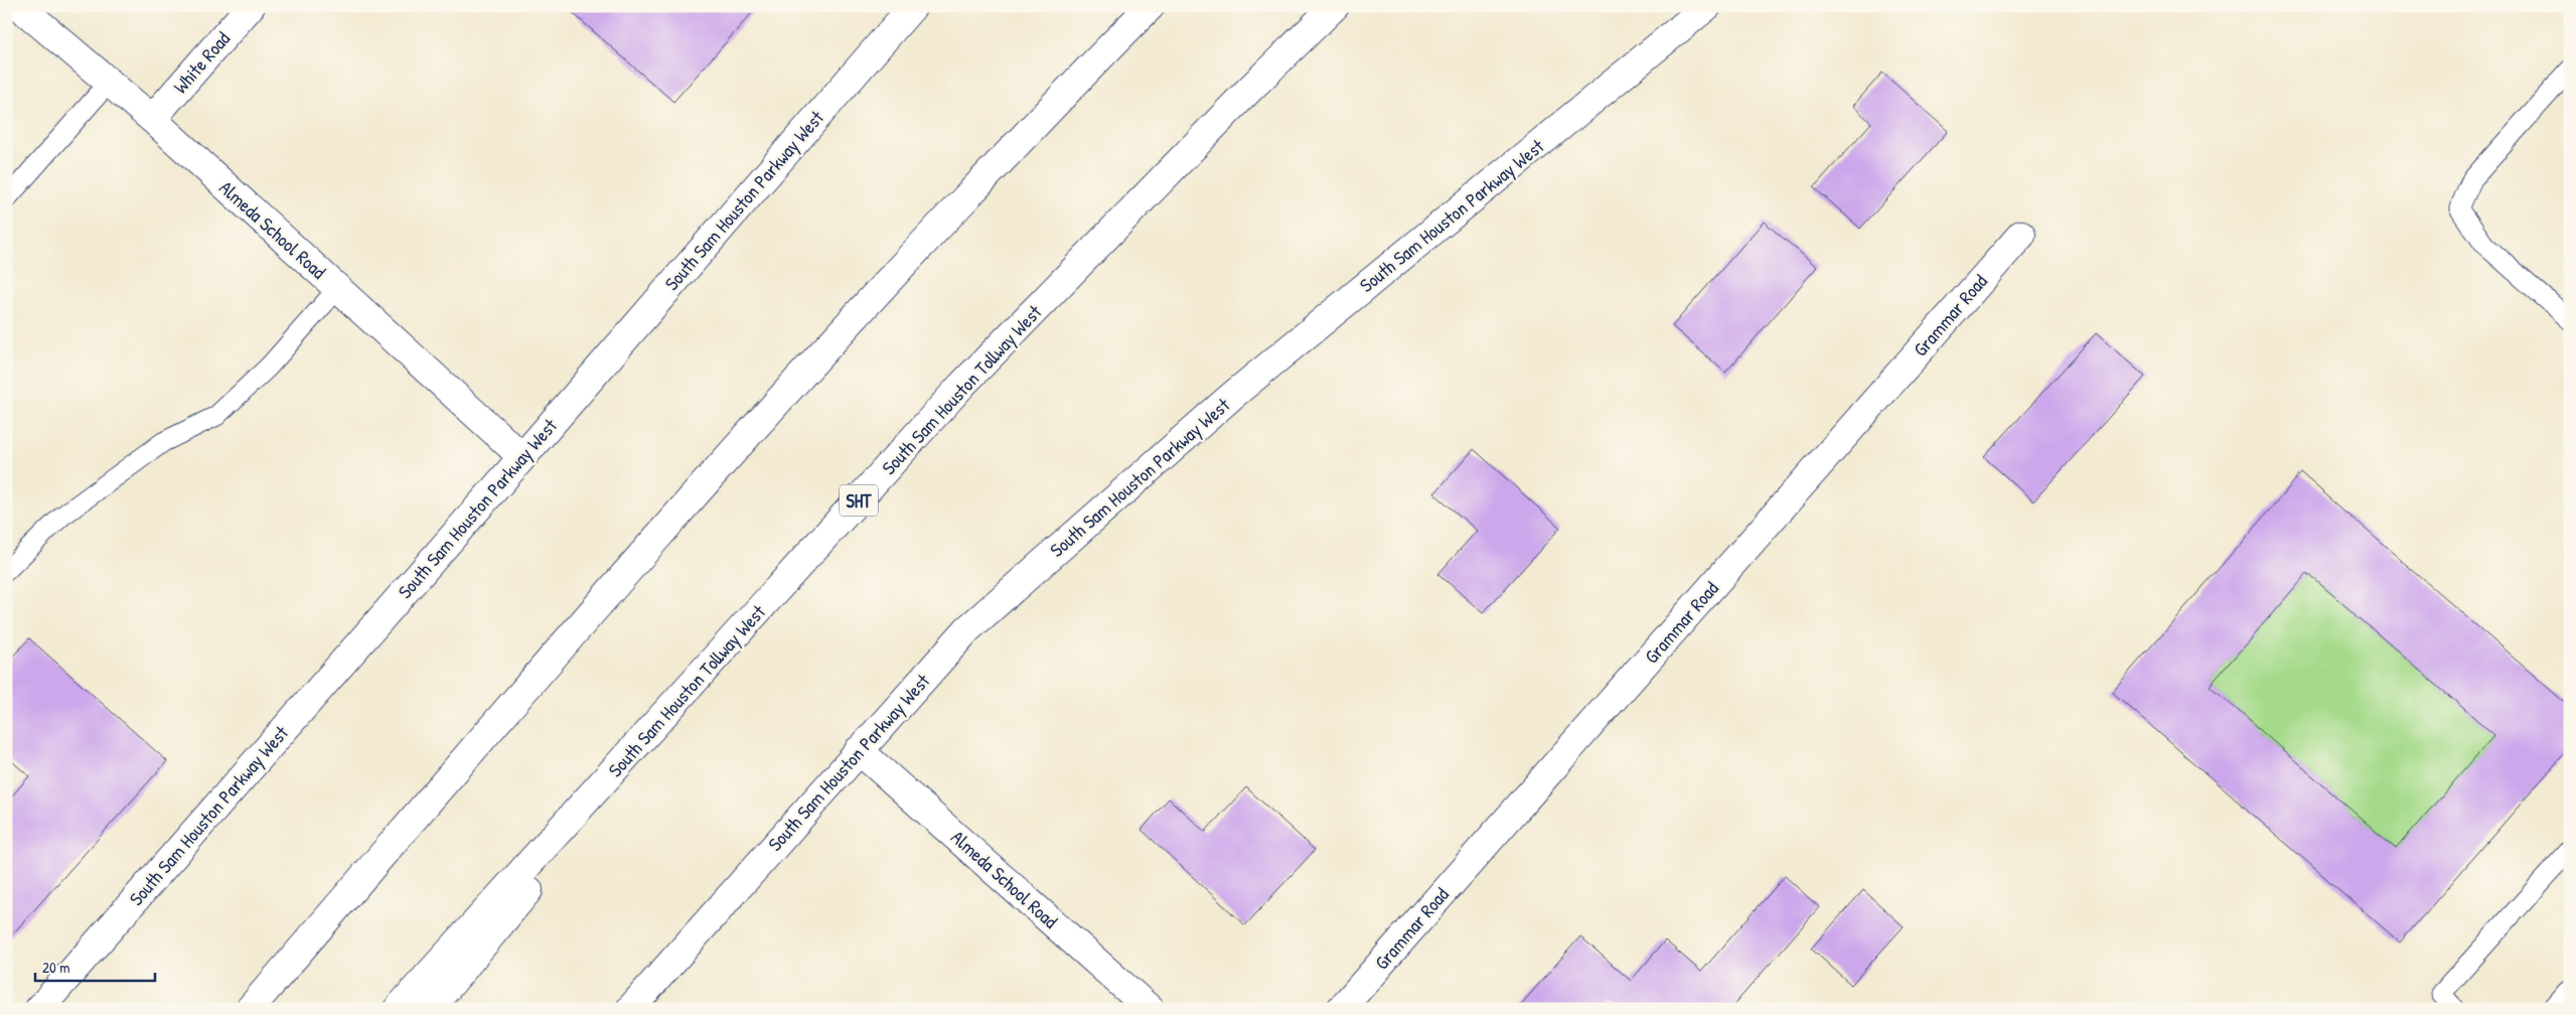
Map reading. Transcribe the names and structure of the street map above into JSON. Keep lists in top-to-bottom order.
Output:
{
  "streets": {
    "main road": [
      "White Road",
      "South Sam Houston Parkway West",
      "Almeda School Road",
      "Grammar Road",
      "South Sam Houston Tollway West",
      "SHT"
    ]
  },
  "crossings": [
    ["White Road", "Almeda School Road"],
    ["South Sam Houston Parkway West", "Almeda School Road"]
  ],
  "scale_bar": "20 m"
}
